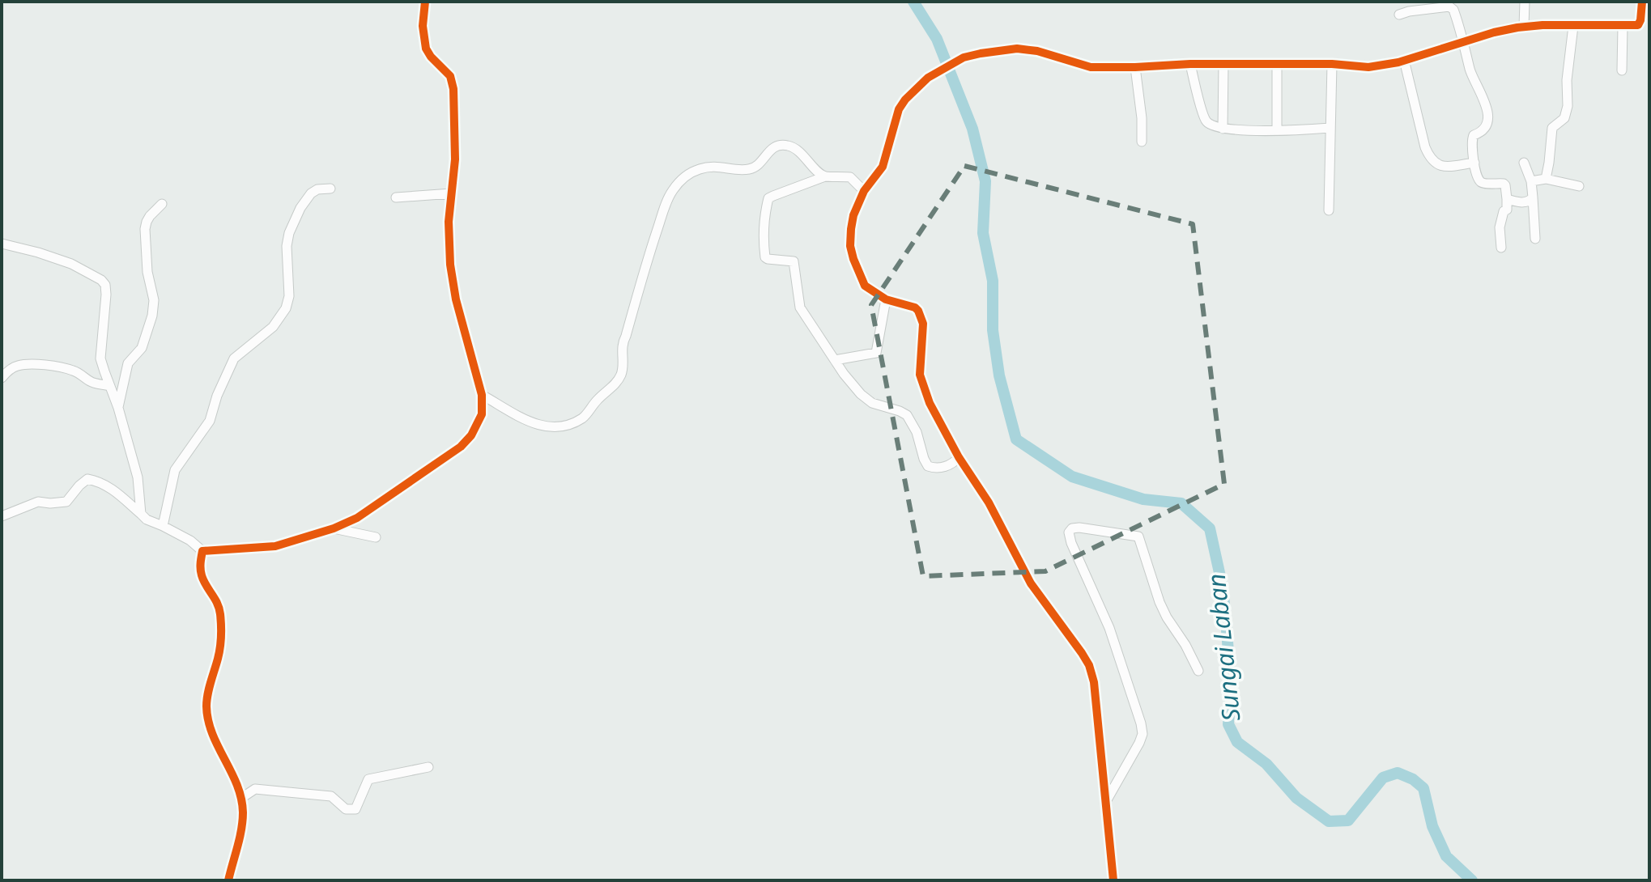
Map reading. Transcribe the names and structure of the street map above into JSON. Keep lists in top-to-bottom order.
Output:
{
  "water": ["Sungai Laban"]
}
